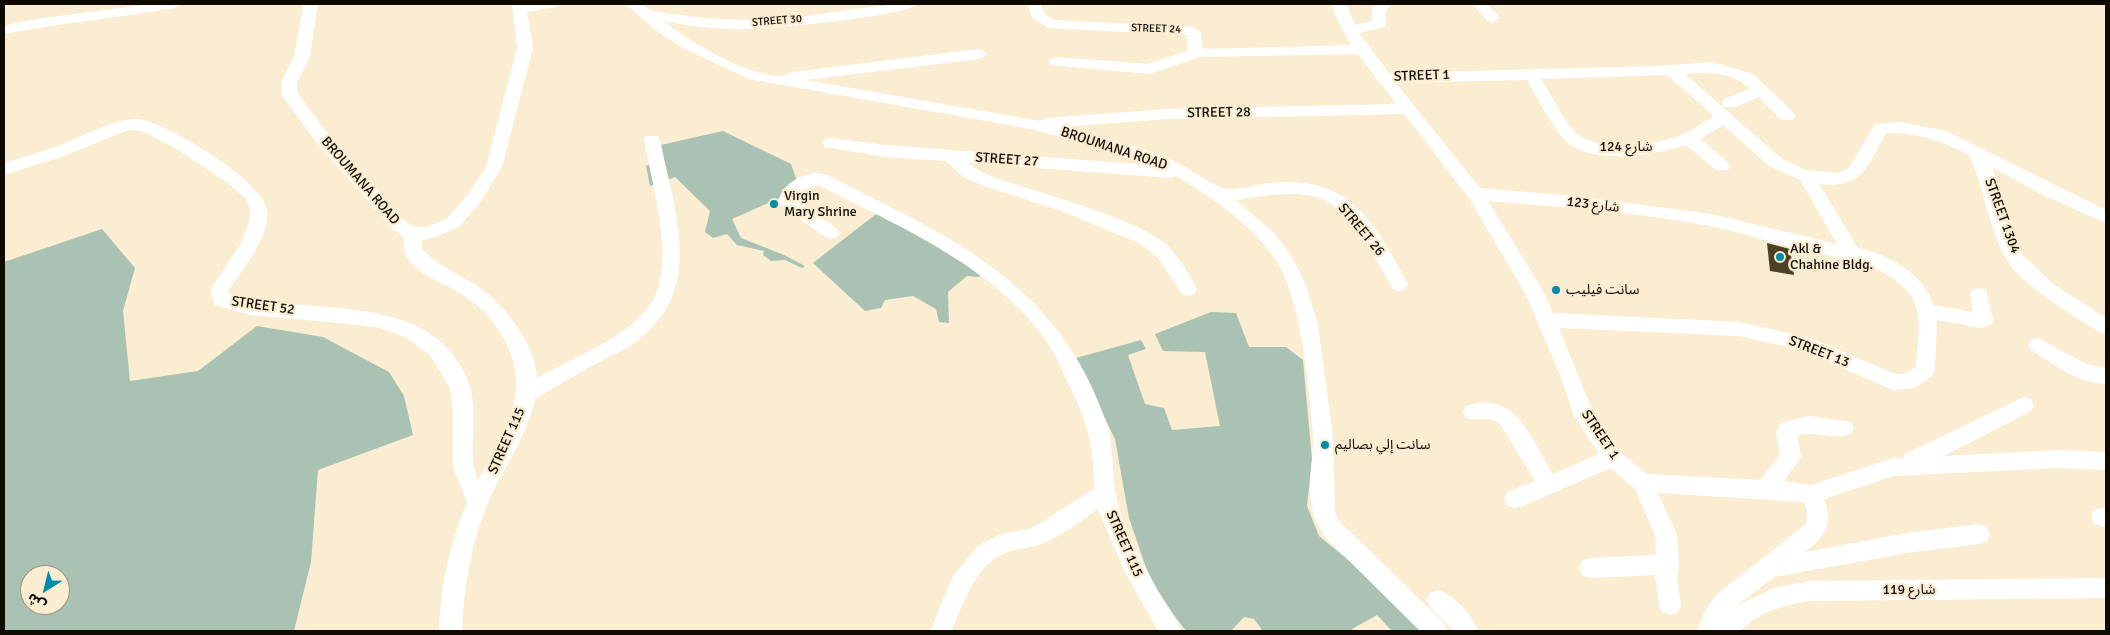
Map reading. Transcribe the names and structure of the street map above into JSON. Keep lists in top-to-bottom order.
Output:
{
  "streets": {
    "street": [
      "STREET 30",
      "STREET 24",
      "STREET 1",
      "STREET 28",
      "شارع 124",
      "BROUMANA ROAD",
      "STREET 27",
      "شارع 123",
      "STREET 1304",
      "STREET 26",
      "STREET 52",
      "STREET 13",
      "STREET 115",
      "شارع 119"
    ]
  },
  "crossings": [
    ["STREET 30", "BROUMANA ROAD"],
    ["STREET 1", "STREET 28"],
    ["STREET 1", "شارع 124"],
    ["STREET 1", "شارع 123"],
    ["STREET 1", "STREET 13"],
    ["STREET 28", "BROUMANA ROAD"],
    ["BROUMANA ROAD", "STREET 27"],
    ["BROUMANA ROAD", "STREET 26"],
    ["BROUMANA ROAD", "STREET 115"],
    ["STREET 52", "STREET 115"]
  ],
  "places": [
    "Virgin Mary Shrine",
    "Akl & Chahine Bldg.",
    "سانت فيليب",
    "سانت إلي بصاليم"
  ],
  "north": "bottom left"
}
